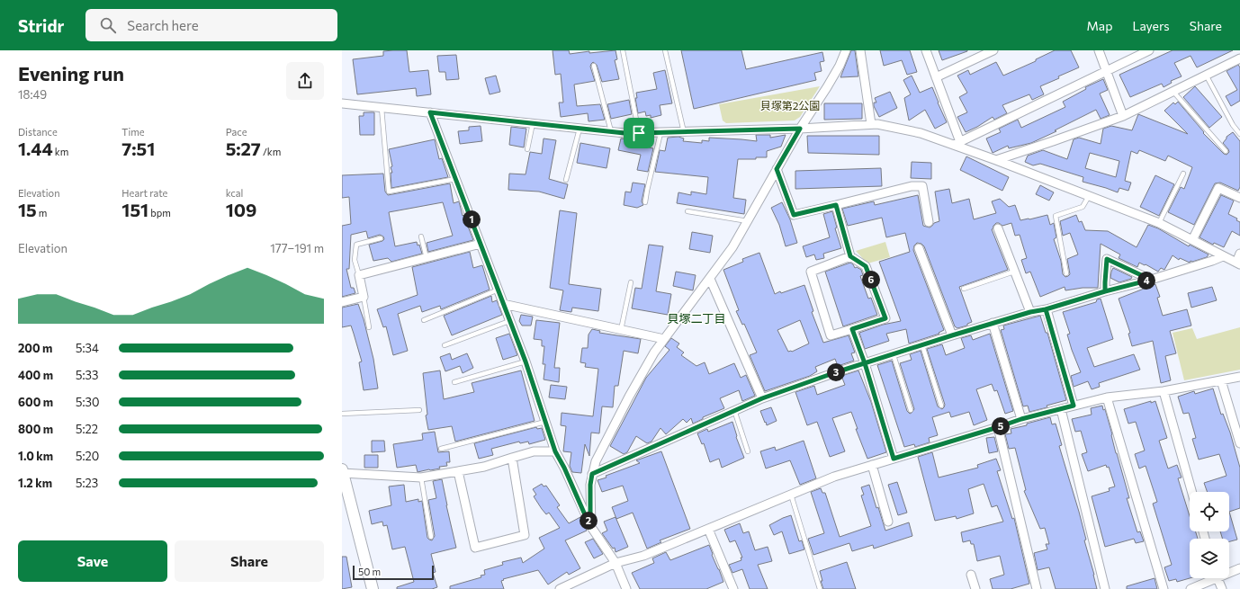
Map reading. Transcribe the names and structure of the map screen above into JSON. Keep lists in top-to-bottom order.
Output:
{
  "districts": ["貝塚二丁目"],
  "parks": ["貝塚第2公園"],
  "scale_bar": "50 m",
  "page": {
    "header": "Stridr",
    "search": "Search here",
    "nav": ["Map", "Layers", "Share"],
    "heading": ["Evening run", "18:49"],
    "stats": [
      ["Distance", "1.44 km"],
      ["Time", "7:51"],
      ["Pace", "5:27 /km"],
      ["Elevation", "15 m"],
      ["Heart rate", "151 bpm"],
      ["kcal", "109"]
    ],
    "pins": [
      "1",
      "6",
      "4",
      "3",
      "5",
      "2"
    ],
    "chart": ["Elevation", "177–191 m"],
    "list": [
      {
        "name": "200 m",
        "note": "5:34"
      },
      {
        "name": "400 m",
        "note": "5:33"
      },
      {
        "name": "600 m",
        "note": "5:30"
      },
      {
        "name": "800 m",
        "note": "5:22"
      },
      {
        "name": "1.0 km",
        "note": "5:20"
      },
      {
        "name": "1.2 km",
        "note": "5:23"
      }
    ],
    "buttons": ["Save", "Share"],
    "scale": "50 m"
  }
}
